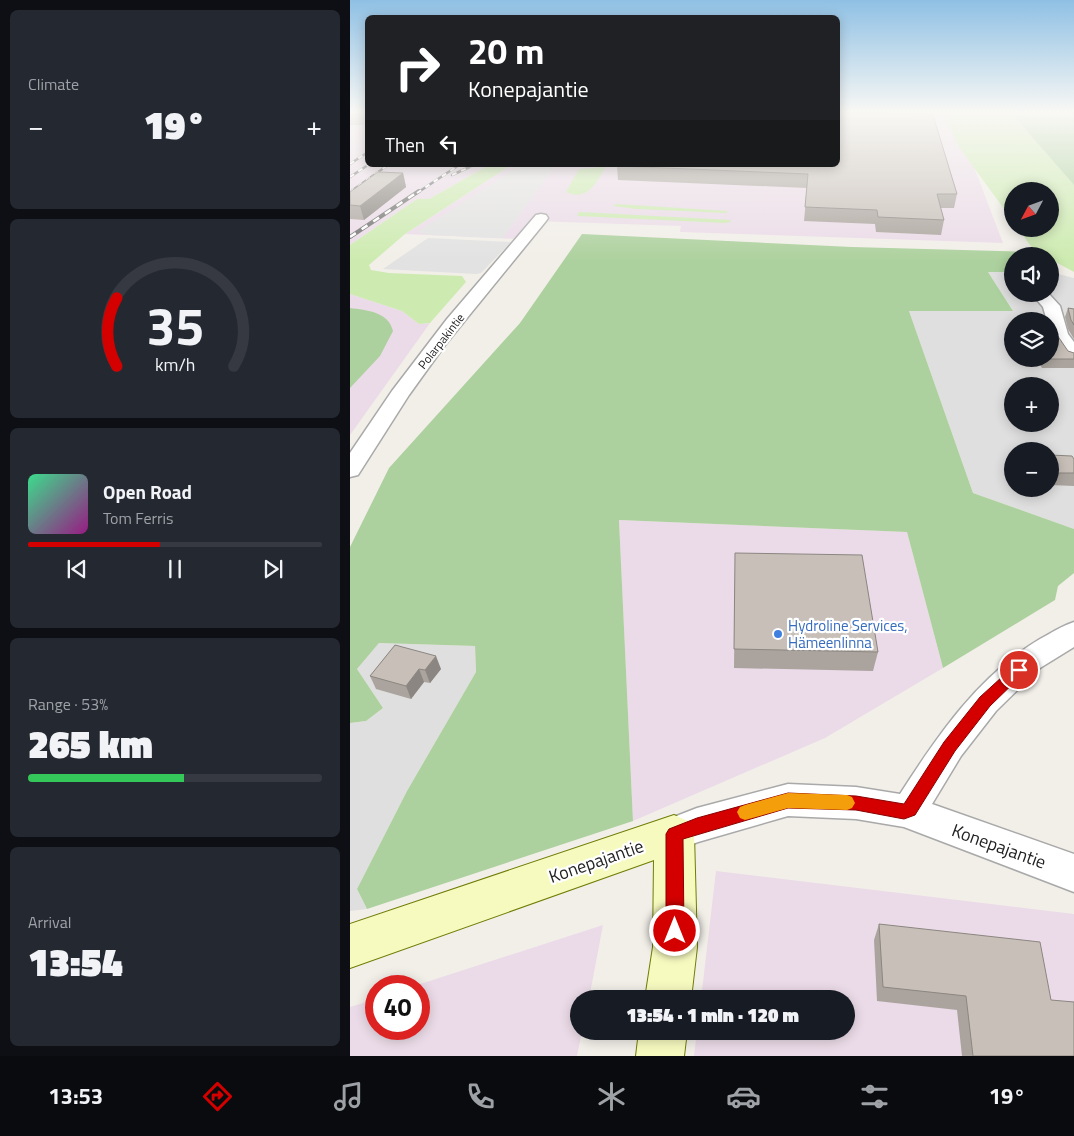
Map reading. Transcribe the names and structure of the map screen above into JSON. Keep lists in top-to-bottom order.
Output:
{
  "streets": {
    "street": ["Polarpakintie", "Konepajantie"]
  },
  "places": ["Hydroline Services, Hämeenlinna"],
  "north": "bottom left",
  "page": {
    "tile": [
      "Climate",
      ["Range · 53%", "265 km"],
      ["Arrival", "13:54"]
    ],
    "turn": ["20 m", "Konepajantie"],
    "heat": ["−", "19°", "+"],
    "then": "Then",
    "map_buttons": ["+", "−"],
    "song": ["Open Road", "Tom Ferris"],
    "limit": "40",
    "trip": "13:54 · 1 min · 120 m",
    "tabs": ["13:53", "19°"],
    "gauge": ["35", "km/h"]
  }
}
